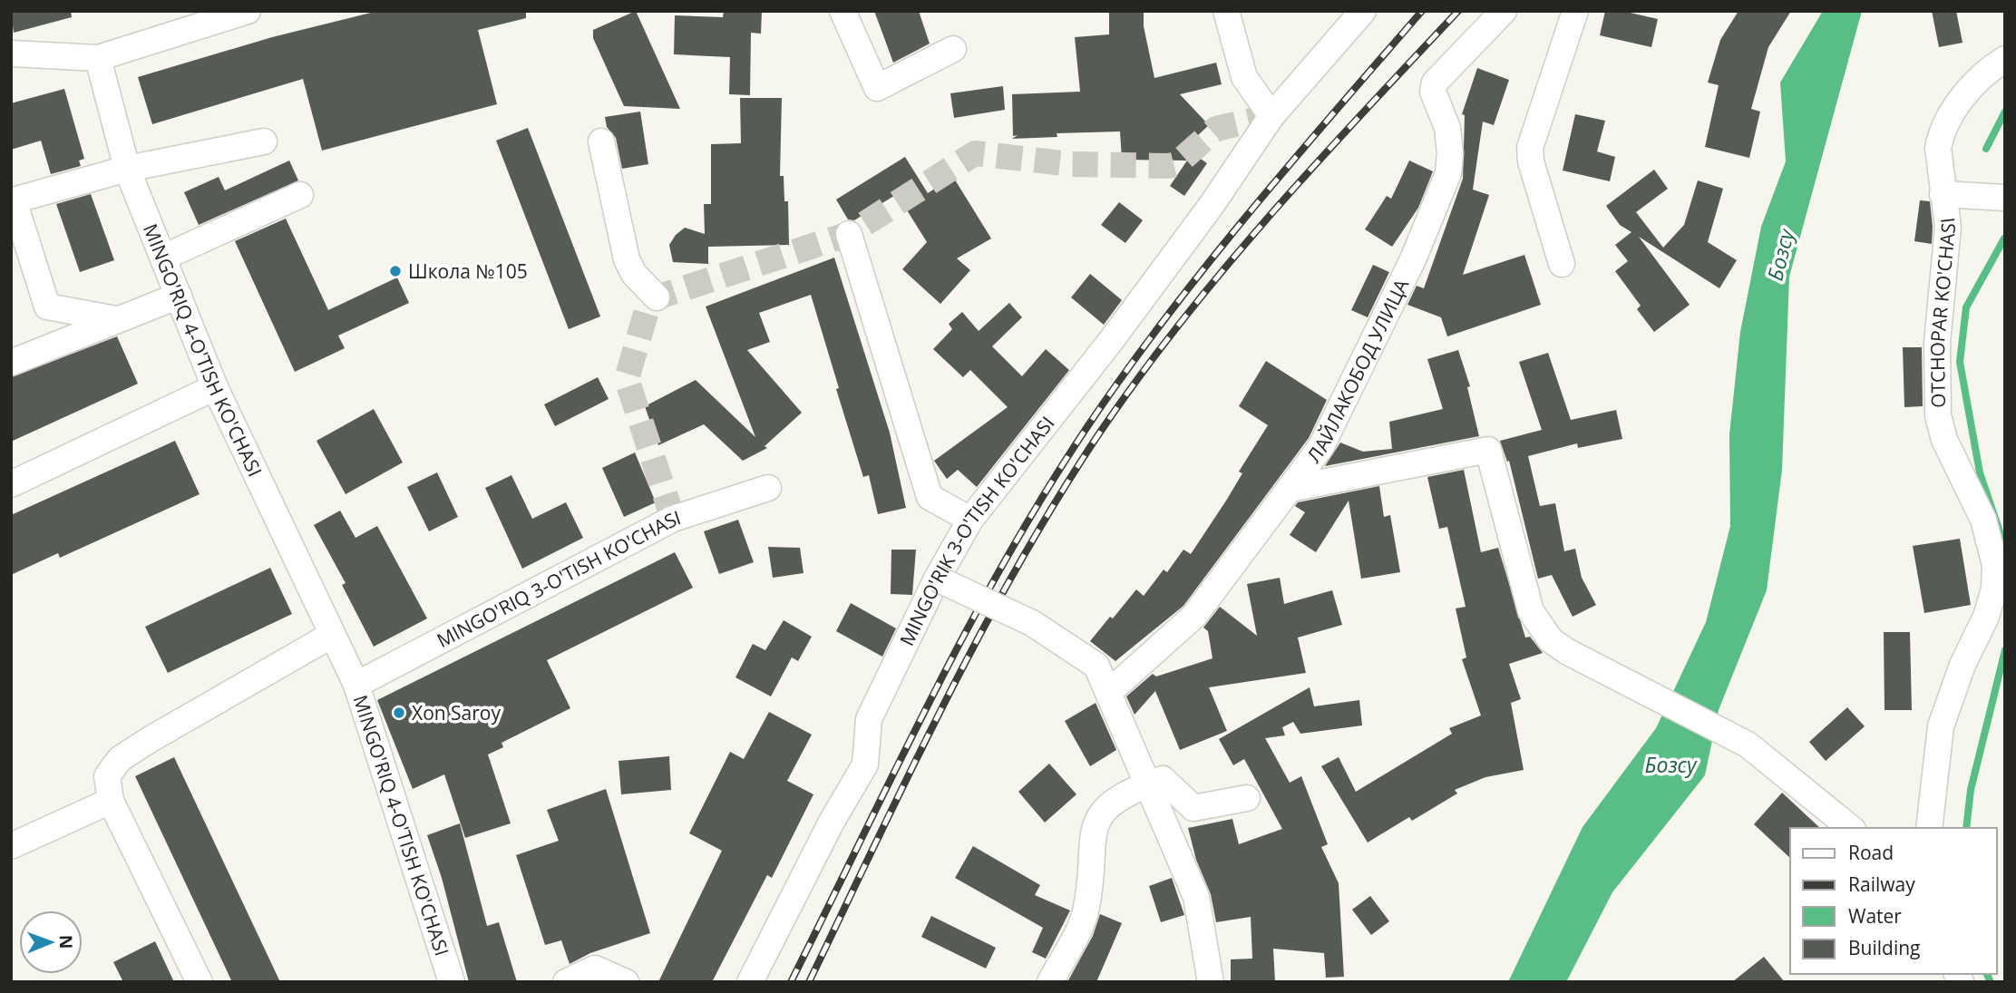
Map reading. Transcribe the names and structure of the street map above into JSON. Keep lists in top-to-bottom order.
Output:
{
  "streets": {
    "street": [
      "OTCHOPAR KO'CHASI",
      "MINGO'RIQ 4-O'TISH KO'CHASI",
      "ЛАЙЛАКОБОД УЛИЦА",
      "MINGO'RIK 3-O'TISH KO'CHASI",
      "MINGO'RIQ 3-O'TISH KO'CHASI"
    ]
  },
  "crossings": [
    ["MINGO'RIQ 4-O'TISH KO'CHASI", "MINGO'RIQ 3-O'TISH KO'CHASI"]
  ],
  "water": ["Бозсу"],
  "places": ["Школа №105", "Xon Saroy"],
  "legend": [
    "Road",
    "Railway",
    "Water",
    "Building"
  ],
  "north": "right"
}
